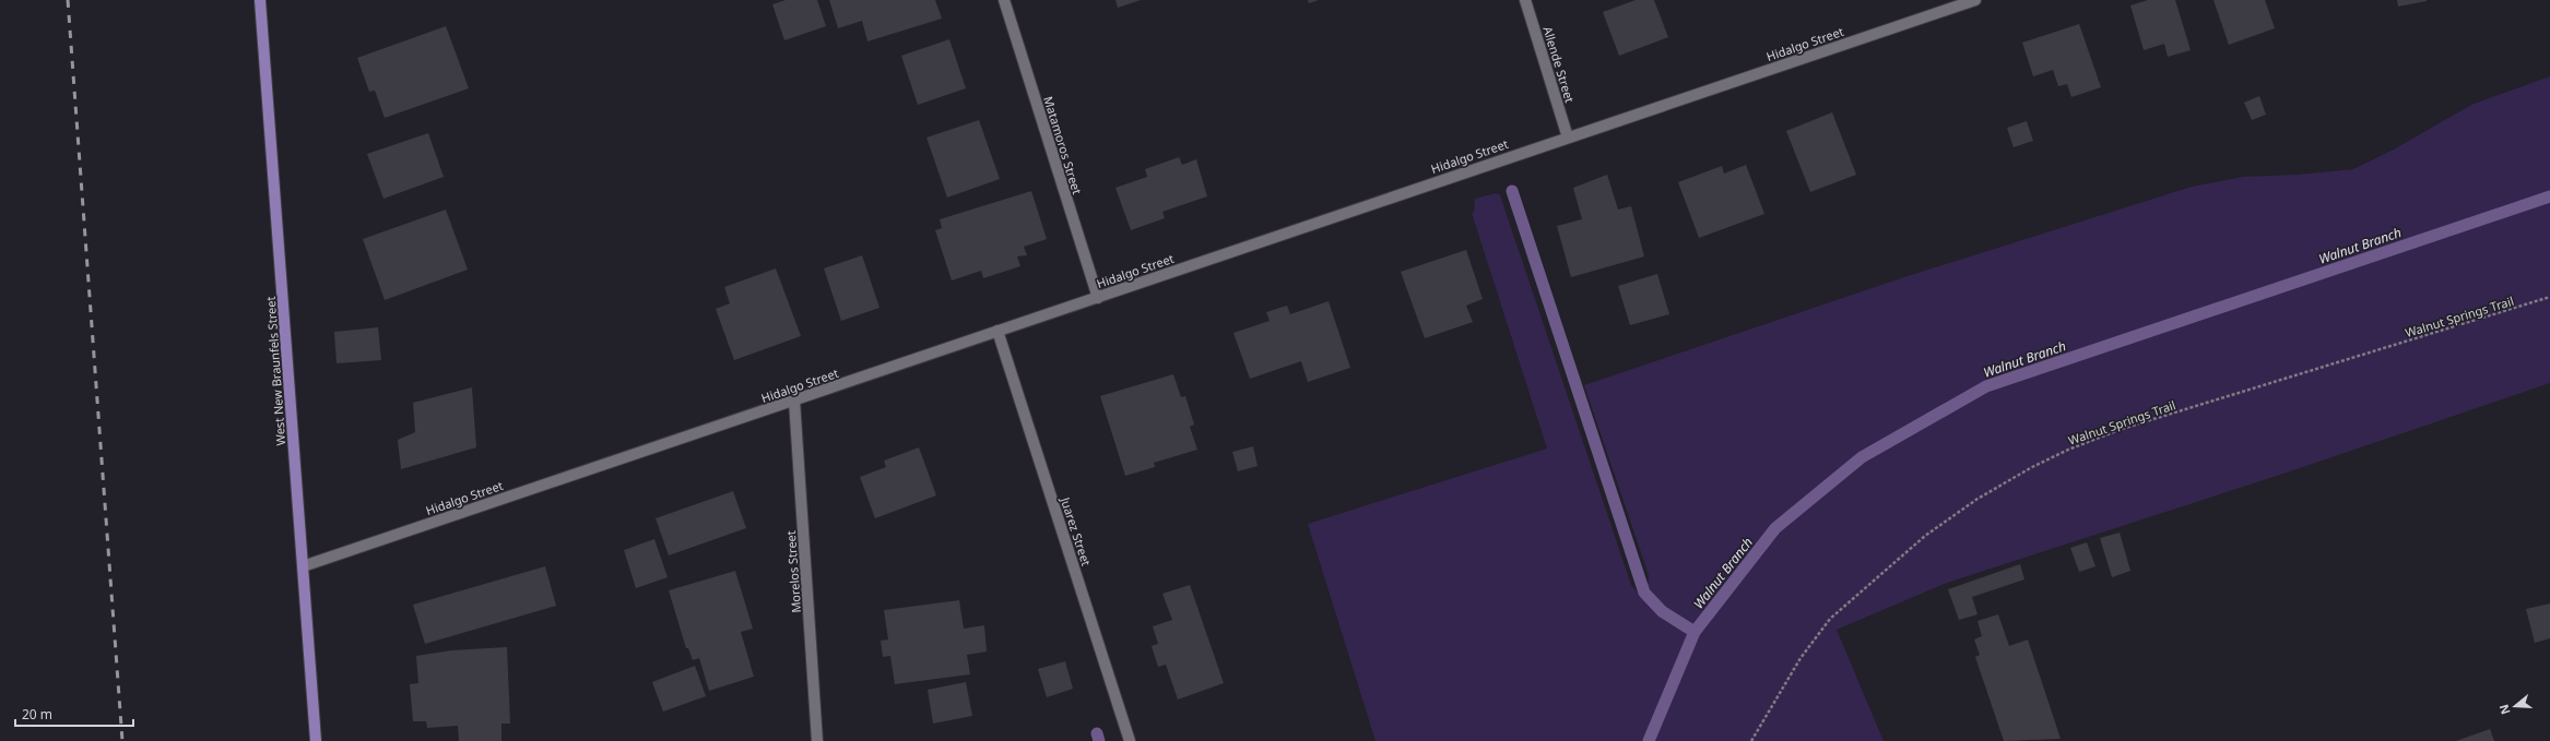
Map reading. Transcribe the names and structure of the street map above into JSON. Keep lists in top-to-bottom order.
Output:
{
  "streets": {
    "main road": ["West New Braunfels Street"],
    "street": [
      "Hidalgo Street",
      "Allende Street",
      "Matamoros Street",
      "Juarez Street",
      "Morelos Street"
    ],
    "path": ["Walnut Springs Trail"]
  },
  "crossings": [
    ["Hidalgo Street", "Allende Street"],
    ["Hidalgo Street", "Matamoros Street"],
    ["Hidalgo Street", "West New Braunfels Street"],
    ["Hidalgo Street", "Juarez Street"],
    ["Hidalgo Street", "Morelos Street"]
  ],
  "water": ["Walnut Branch"],
  "scale_bar": "20 m",
  "north": "left"
}
